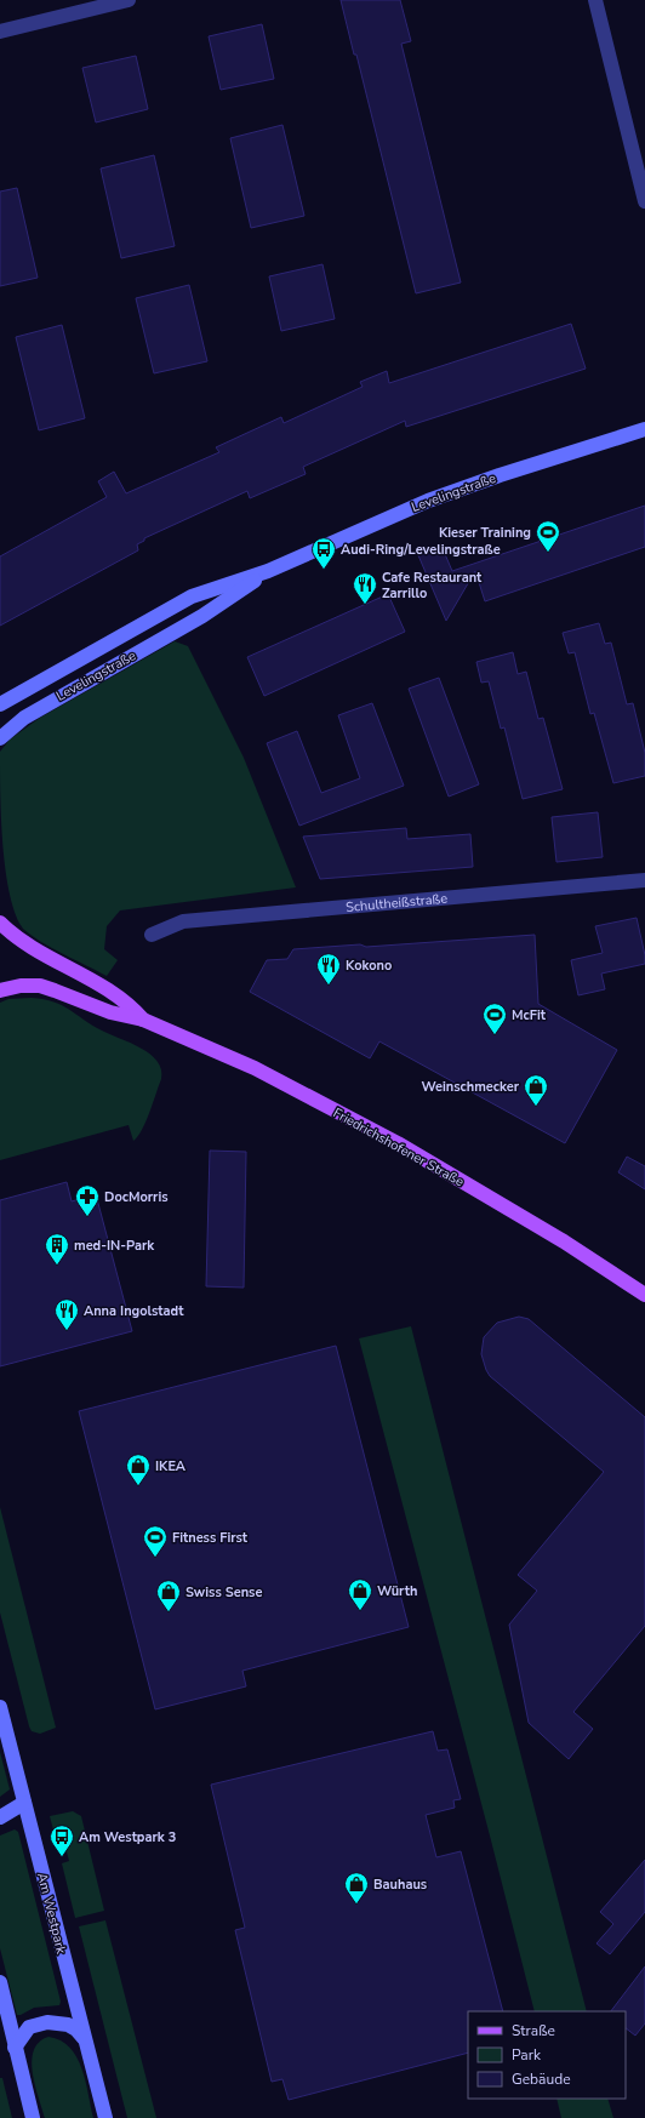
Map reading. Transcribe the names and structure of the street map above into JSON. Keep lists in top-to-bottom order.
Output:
{
  "streets": {
    "main road": ["Friedrichshofener Straße"],
    "street": ["Levelingstraße", "Schultheißstraße", "Am Westpark"]
  },
  "places": {
    "sports": ["Kieser Training", "McFit", "Fitness First"],
    "bus stop": ["Audi-Ring/Levelingstraße", "Am Westpark 3"],
    "restaurant": ["Cafe Restaurant Zarrillo", "Kokono", "Anna Ingolstadt"],
    "shop": [
      "Weinschmecker",
      "IKEA",
      "Würth",
      "Swiss Sense",
      "Bauhaus"
    ],
    "pharmacy": ["DocMorris"],
    "building": ["med-IN-Park"]
  },
  "legend": ["Straße", "Park", "Gebäude"]
}
